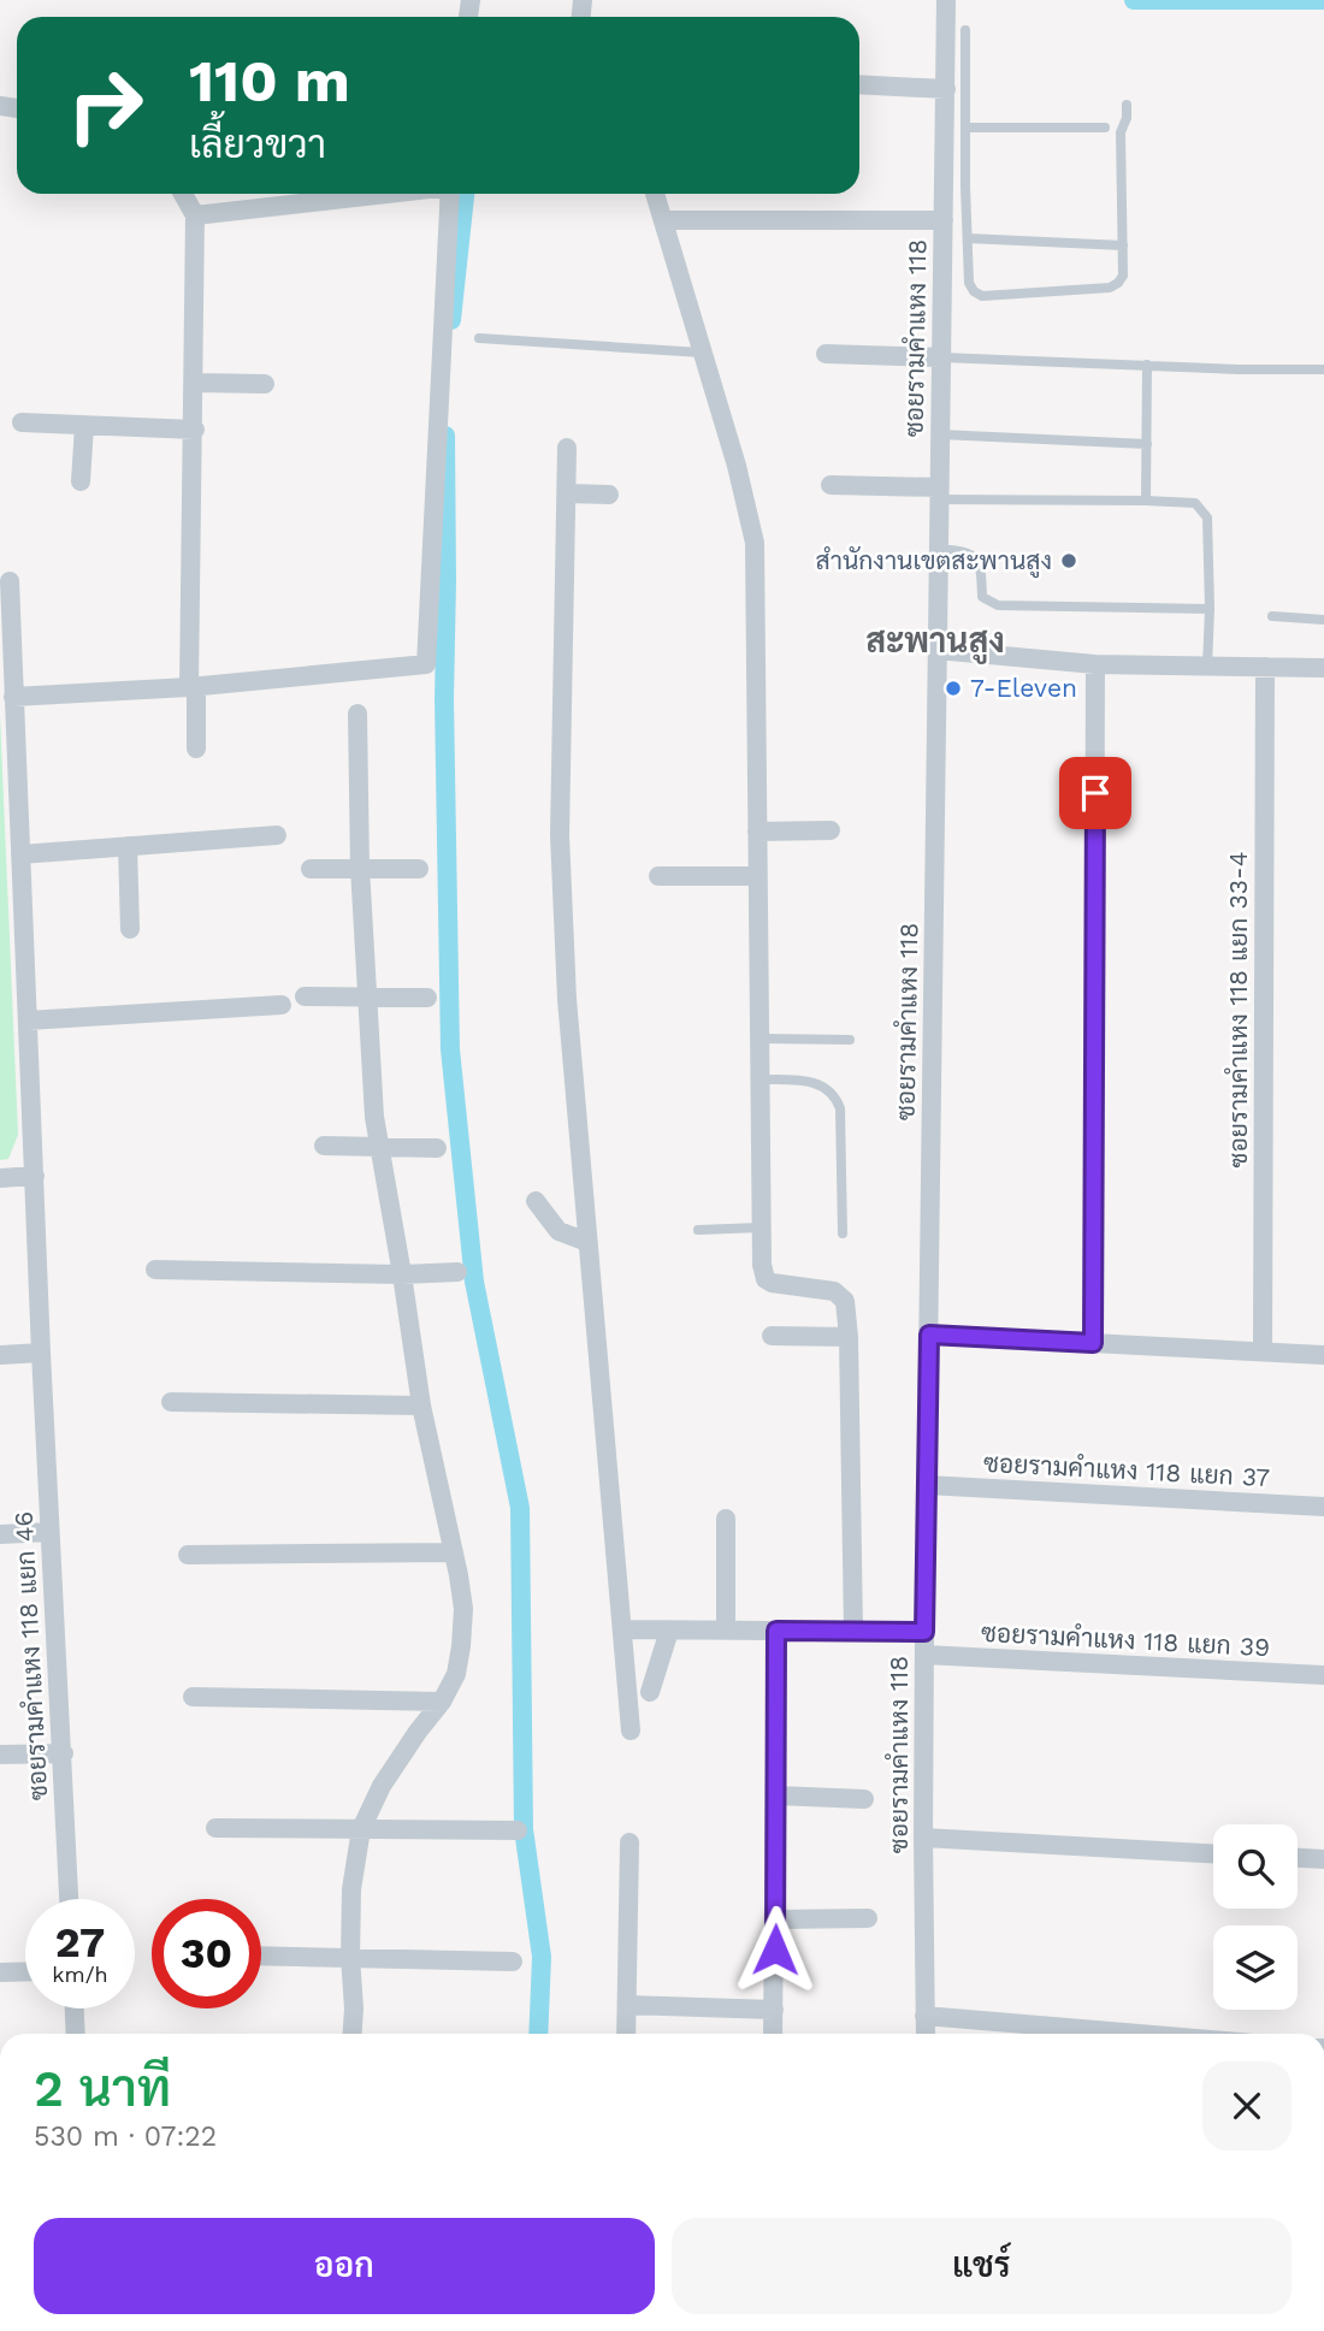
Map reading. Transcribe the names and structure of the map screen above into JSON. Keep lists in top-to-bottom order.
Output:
{
  "streets": {
    "street": [
      "ซอยรามคำแหง 118",
      "ซอยรามคำแหง 118 แยก 33-4",
      "ซอยรามคำแหง 118 แยก 37",
      "ซอยรามคำแหง 118 แยก 39",
      "ซอยรามคำแหง 118 แยก 46"
    ]
  },
  "crossings": [
    ["ซอยรามคำแหง 118", "ซอยรามคำแหง 118 แยก 37"],
    ["ซอยรามคำแหง 118", "ซอยรามคำแหง 118 แยก 39"]
  ],
  "districts": ["สะพานสูง"],
  "places": ["สำนักงานเขตสะพานสูง", "7-Eleven"],
  "page": {
    "turn": ["110 m", "เลี้ยวขวา"],
    "speed": "27 km/h",
    "limit": "30",
    "heading": ["2 นาที", "530 m · 07:22"],
    "buttons": ["ออก", "แชร์"]
  }
}
